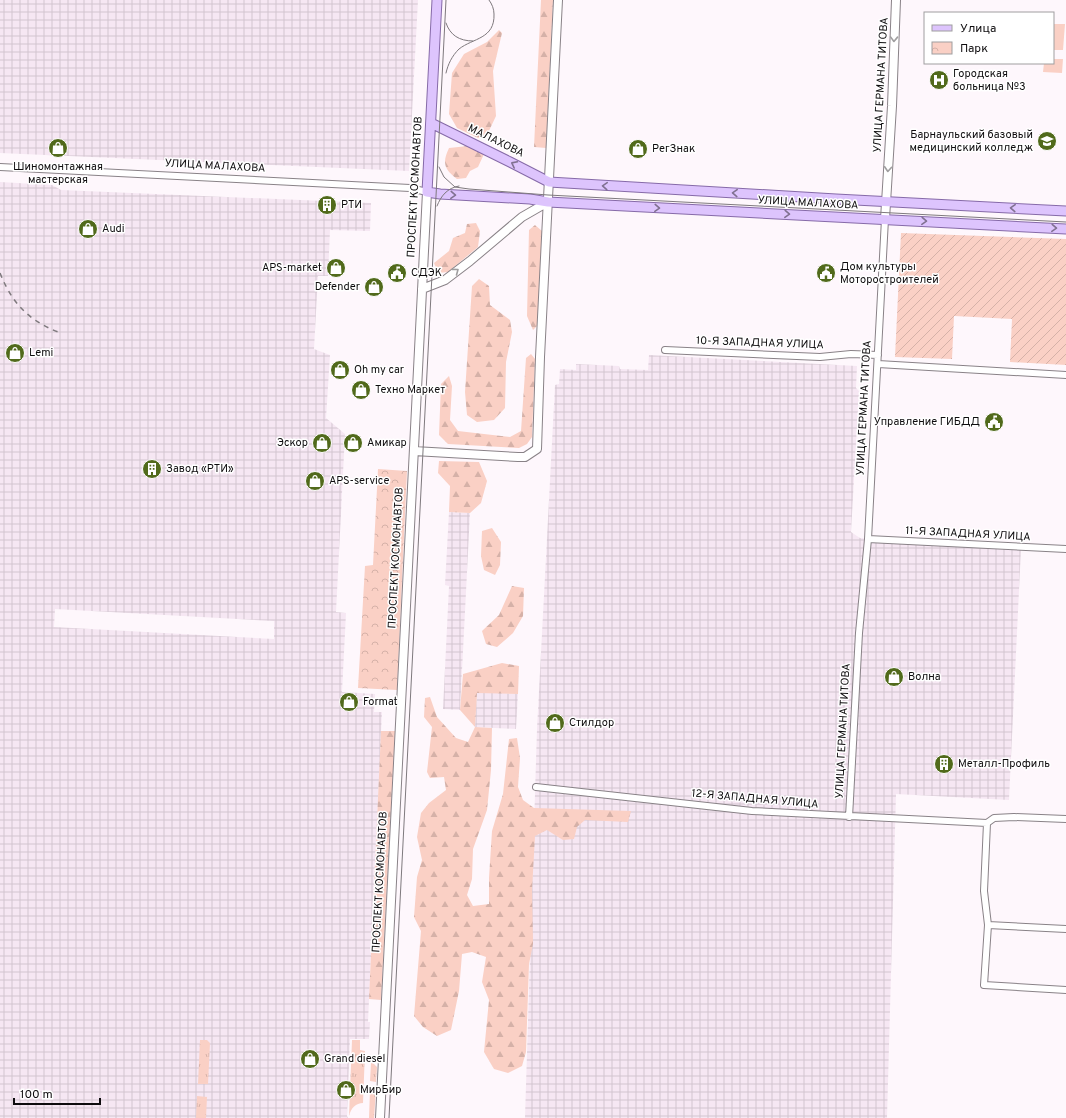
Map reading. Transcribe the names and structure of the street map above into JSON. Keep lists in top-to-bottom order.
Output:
{
  "streets": {
    "main road": [
      "УЛИЦА ГЕРМАНА ТИТОВА",
      "МАЛАХОВА",
      "УЛИЦА МАЛАХОВА",
      "ПРОСПЕКТ КОСМОНАВТОВ"
    ],
    "street": ["10-Я ЗАПАДНАЯ УЛИЦА", "11-Я ЗАПАДНАЯ УЛИЦА", "12-Я ЗАПАДНАЯ УЛИЦА"]
  },
  "crossings": [
    ["УЛИЦА ГЕРМАНА ТИТОВА", "УЛИЦА МАЛАХОВА"],
    ["УЛИЦА ГЕРМАНА ТИТОВА", "10-Я ЗАПАДНАЯ УЛИЦА"],
    ["УЛИЦА ГЕРМАНА ТИТОВА", "11-Я ЗАПАДНАЯ УЛИЦА"],
    ["УЛИЦА ГЕРМАНА ТИТОВА", "12-Я ЗАПАДНАЯ УЛИЦА"],
    ["МАЛАХОВА", "УЛИЦА МАЛАХОВА"],
    ["МАЛАХОВА", "ПРОСПЕКТ КОСМОНАВТОВ"],
    ["УЛИЦА МАЛАХОВА", "ПРОСПЕКТ КОСМОНАВТОВ"]
  ],
  "places": {
    "hospital": ["Городская больница №3"],
    "school or university": ["Барнаульский базовый медицинский колледж"],
    "shop": [
      "Шиномонтажная мастерская",
      "РегЗнак",
      "Audi",
      "АPS-market",
      "Defender",
      "Lemi",
      "Oh my car",
      "Техно Маркет",
      "Эскор",
      "Амикар",
      "APS-service",
      "Волна",
      "Format",
      "Стилдор",
      "Grand diesel",
      "МирБир"
    ],
    "building": ["РТИ", "Завод «РТИ»", "Металл-Профиль"],
    "public building": ["СДЭК", "Дом культуры Моторостроителей", "Управление ГИБДД"]
  },
  "legend": ["Улица", "Парк"],
  "scale_bar": "100 m"
}
